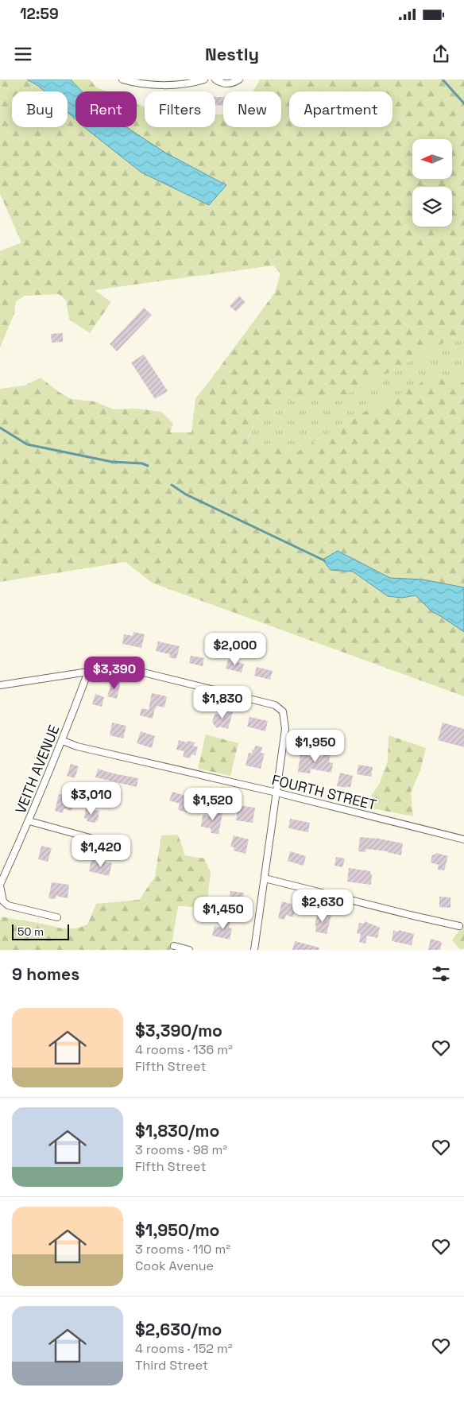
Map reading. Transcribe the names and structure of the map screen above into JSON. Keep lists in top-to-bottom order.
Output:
{
  "streets": {
    "street": ["VEITH AVENUE", "FOURTH STREET"]
  },
  "crossings": [
    ["VEITH AVENUE", "FOURTH STREET"]
  ],
  "scale_bar": "50 m",
  "north": "left",
  "page": {
    "status": "12:59",
    "header": "Nestly",
    "chip": [
      "Buy",
      "Rent",
      "Filters",
      "New",
      "Apartment"
    ],
    "price": [
      "$2,000",
      "$3,390",
      "$1,830",
      "$1,950",
      "$3,010",
      "$1,520",
      "$1,420",
      "$2,630",
      "$1,450"
    ],
    "scale": "50 m",
    "heading": "9 homes",
    "list": [
      {
        "name": "$3,390/mo",
        "note": "4 rooms · 136 m² · Fifth Street"
      },
      {
        "name": "$1,830/mo",
        "note": "3 rooms · 98 m² · Fifth Street"
      },
      {
        "name": "$1,950/mo",
        "note": "3 rooms · 110 m² · Cook Avenue"
      },
      {
        "name": "$2,630/mo",
        "note": "4 rooms · 152 m² · Third Street"
      }
    ]
  }
}
